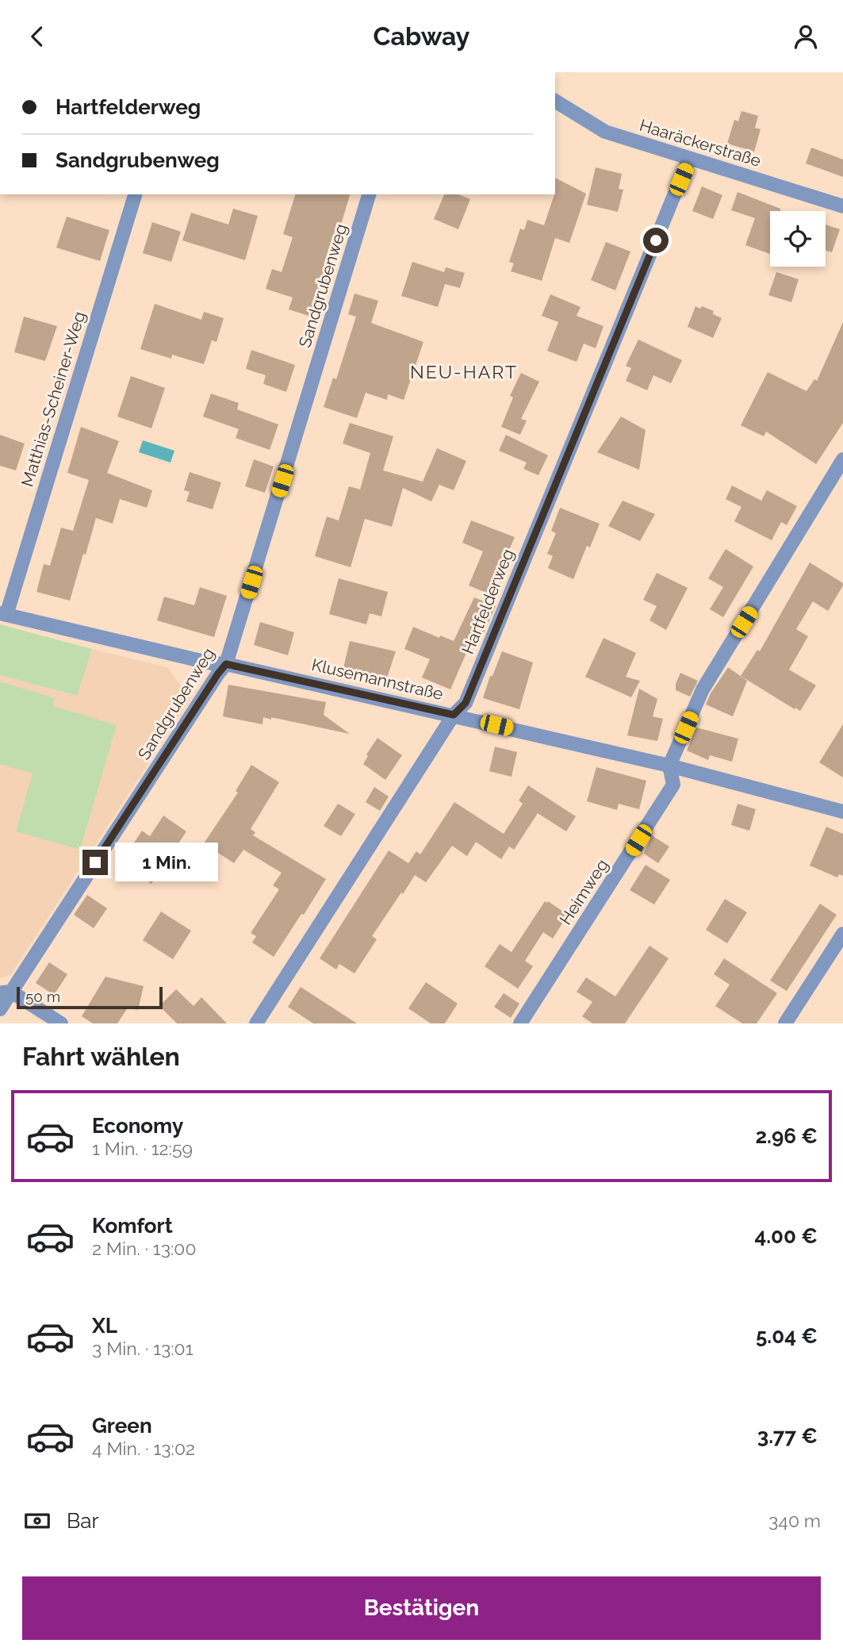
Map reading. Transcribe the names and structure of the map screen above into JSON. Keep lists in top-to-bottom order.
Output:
{
  "streets": {
    "street": [
      "Haaräckerstraße",
      "Sandgrubenweg",
      "Matthias-Scheiner-Weg",
      "Hartfelderweg",
      "Klusemannstraße",
      "Heimweg"
    ]
  },
  "crossings": [
    ["Haaräckerstraße", "Hartfelderweg"],
    ["Sandgrubenweg", "Klusemannstraße"],
    ["Matthias-Scheiner-Weg", "Klusemannstraße"],
    ["Hartfelderweg", "Klusemannstraße"],
    ["Klusemannstraße", "Heimweg"]
  ],
  "districts": ["NEU-HART"],
  "scale_bar": "50 m",
  "page": {
    "header": "Cabway",
    "banner": ["Hartfelderweg", "Sandgrubenweg"],
    "bubble": "1 Min.",
    "scale": "50 m",
    "heading": "Fahrt wählen",
    "list": [
      {
        "name": "Economy",
        "note": "1 Min. · 12:59",
        "value": "2.96 €"
      },
      {
        "name": "Komfort",
        "note": "2 Min. · 13:00",
        "value": "4.00 €"
      },
      {
        "name": "XL",
        "note": "3 Min. · 13:01",
        "value": "5.04 €"
      },
      {
        "name": "Green",
        "note": "4 Min. · 13:02",
        "value": "3.77 €"
      }
    ],
    "pay": ["Bar", "340 m"],
    "buttons": "Bestätigen"
  }
}
